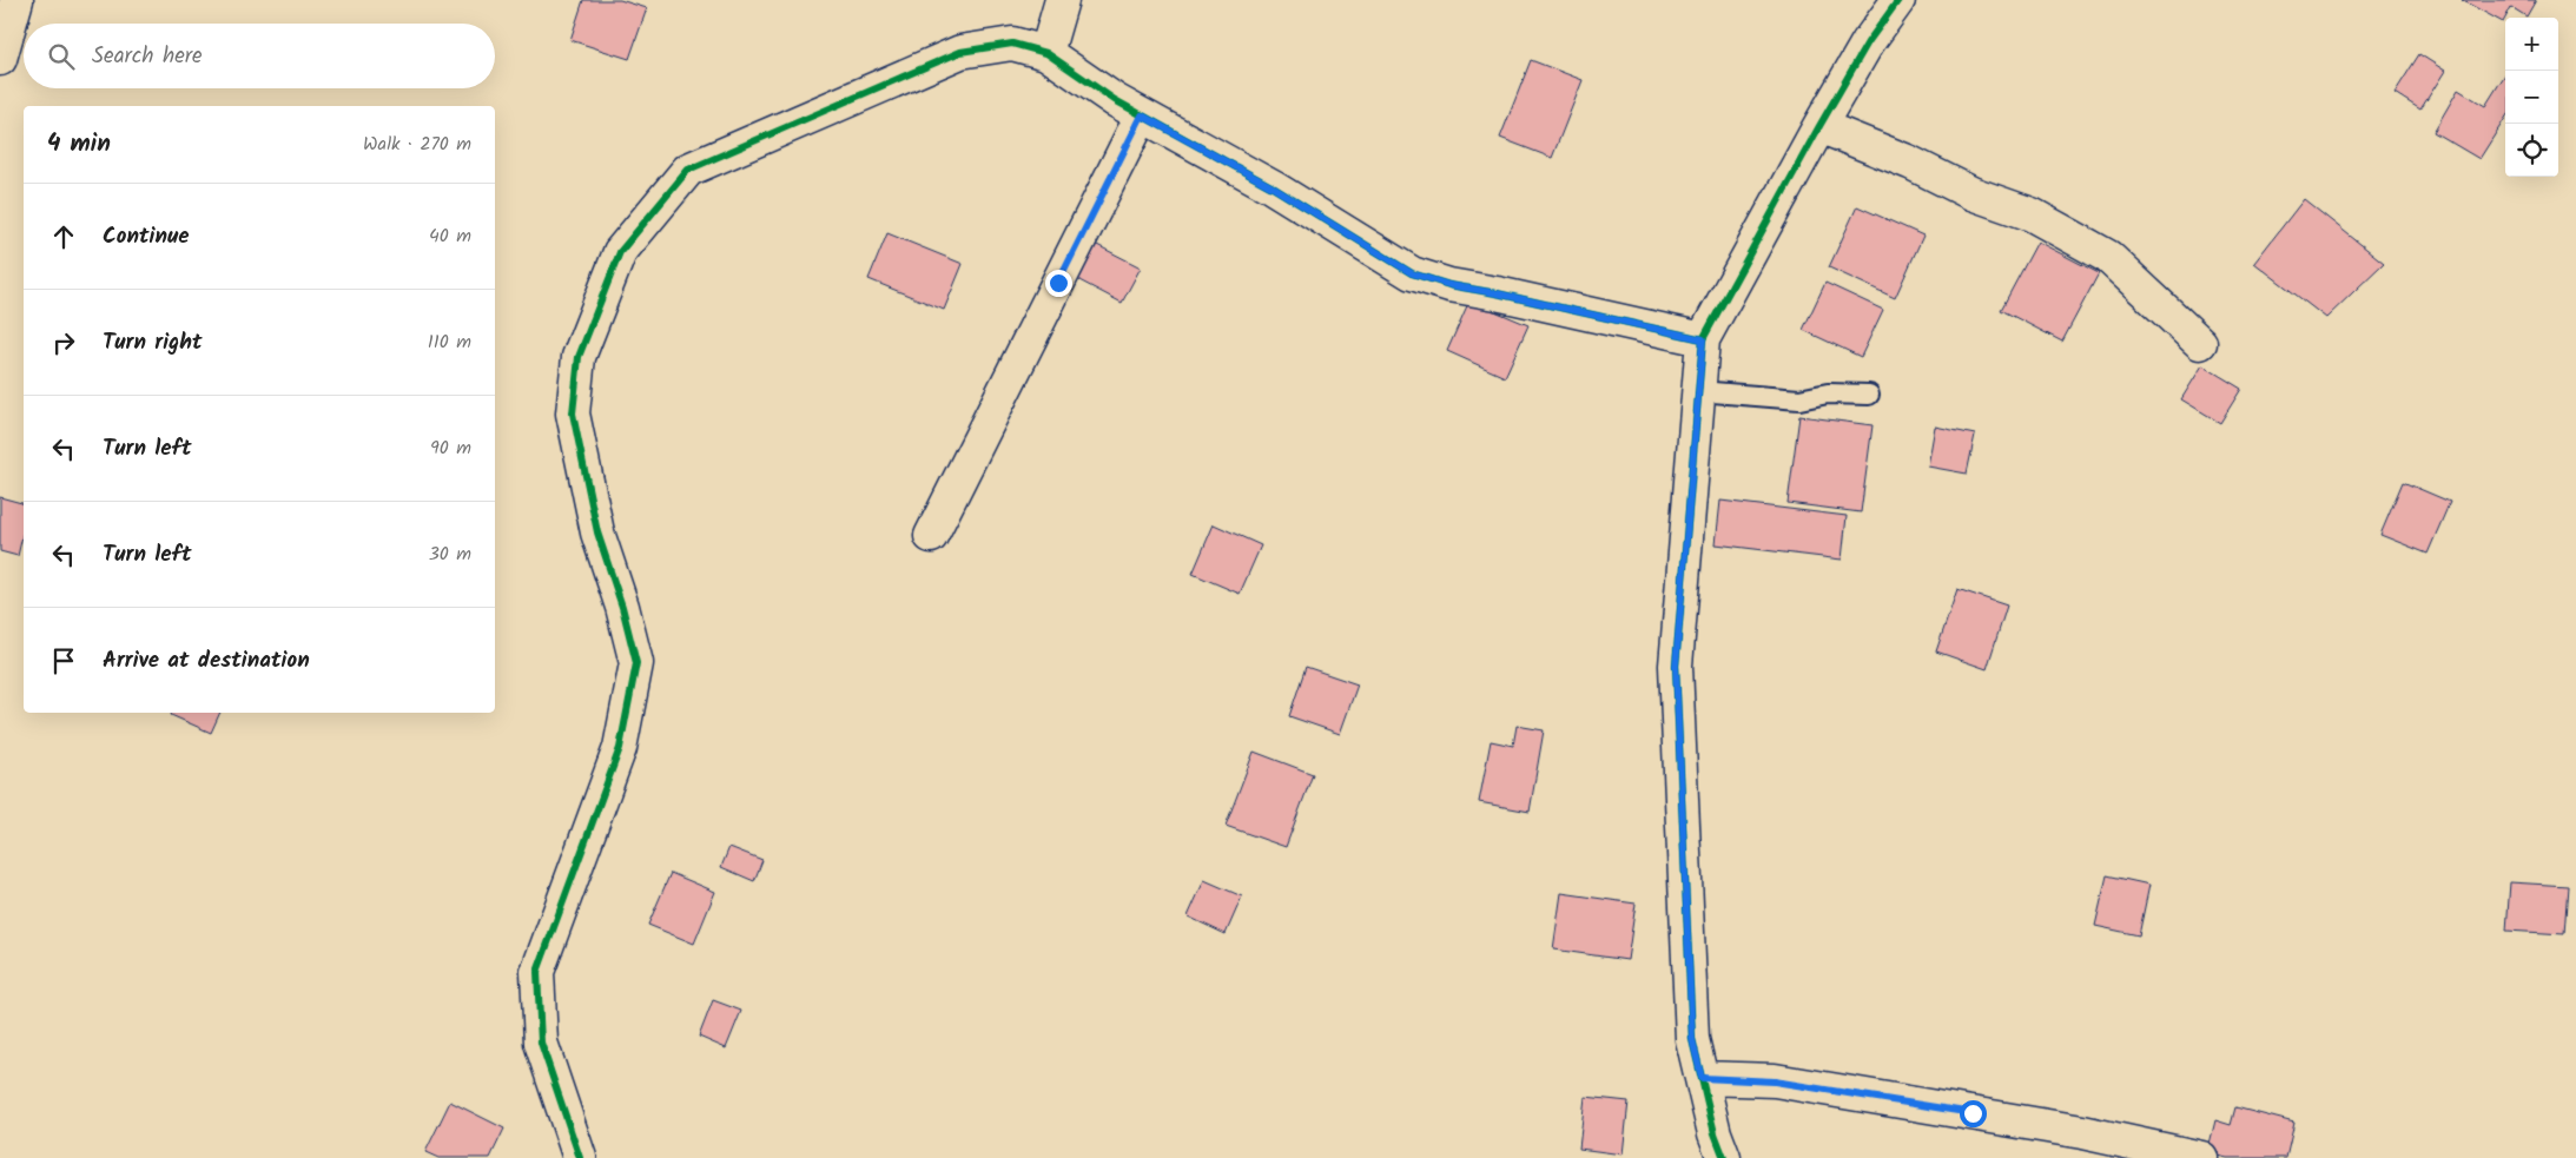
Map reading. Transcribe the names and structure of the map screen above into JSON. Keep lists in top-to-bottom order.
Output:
{
  "page": {
    "map_buttons": ["+", "−"],
    "search": "Search here",
    "heading": ["4 min", "Walk · 270 m"],
    "list": [
      ["Continue", "40 m"],
      ["Turn right", "110 m"],
      ["Turn left", "90 m"],
      ["Turn left", "30 m"],
      "Arrive at destination"
    ]
  }
}
